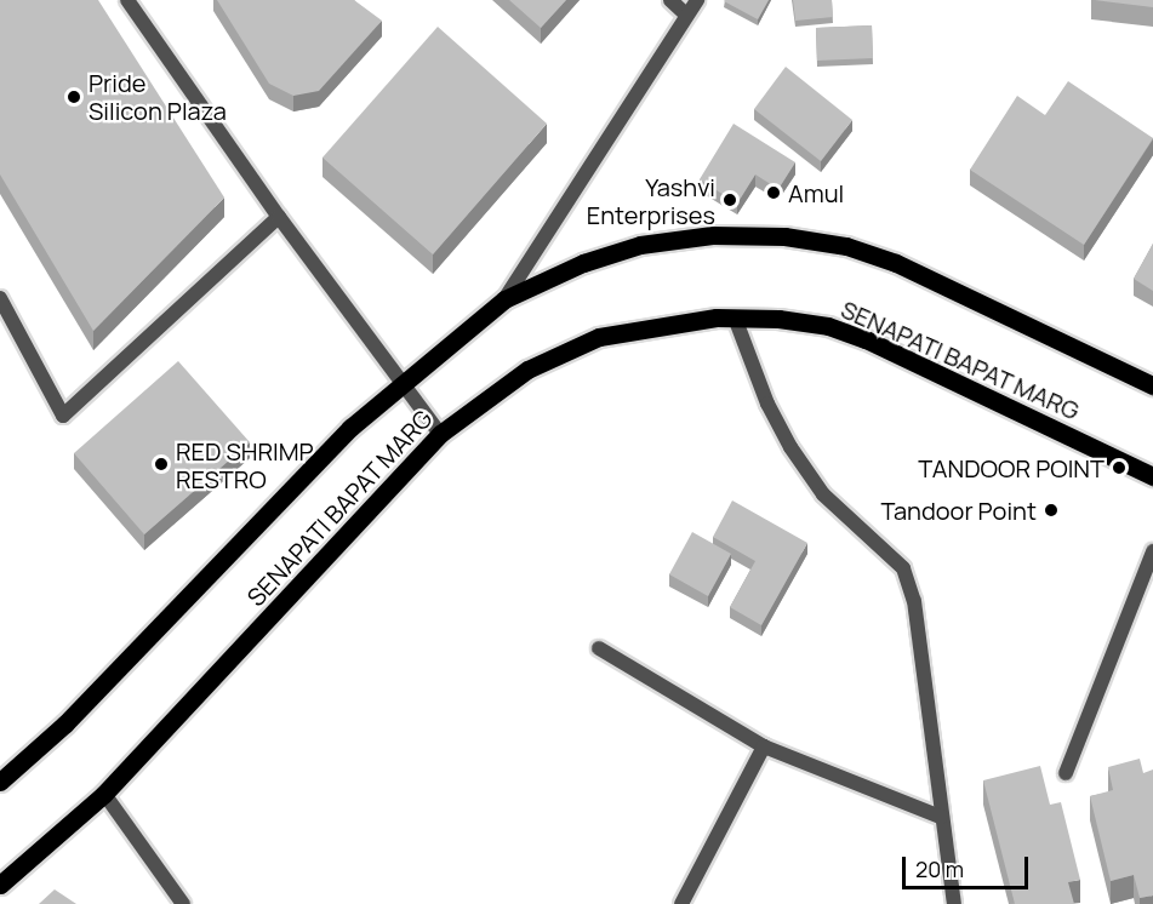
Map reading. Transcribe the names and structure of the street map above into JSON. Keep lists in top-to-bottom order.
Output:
{
  "streets": {
    "main road": ["SENAPATI BAPAT MARG"]
  },
  "places": [
    "Pride Silicon Plaza",
    "Amul",
    "Yashvi Enterprises",
    "RED SHRIMP RESTRO",
    "TANDOOR POINT",
    "Tandoor Point"
  ],
  "scale_bar": "20 m"
}
